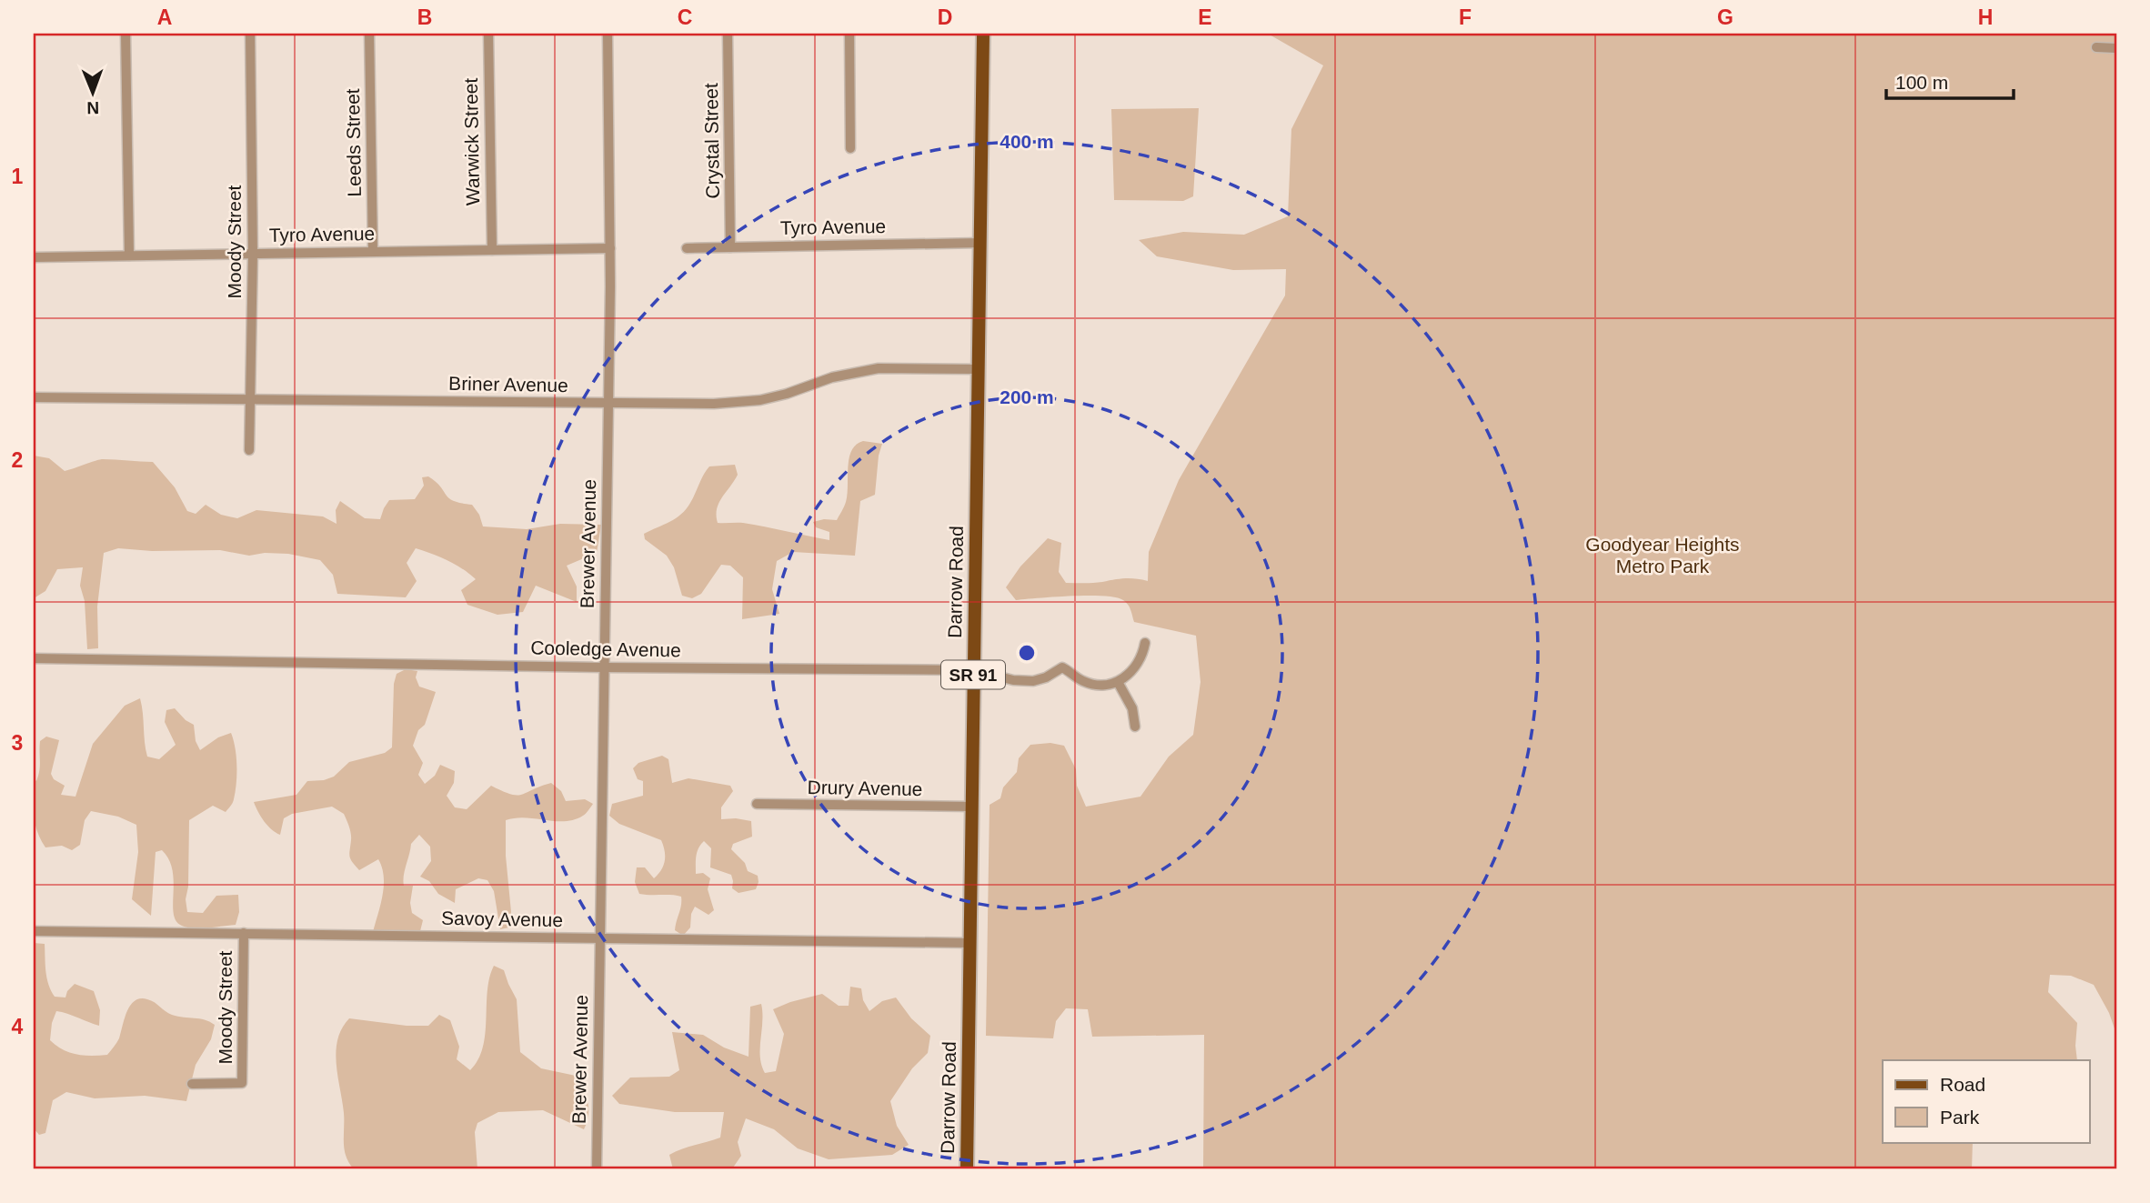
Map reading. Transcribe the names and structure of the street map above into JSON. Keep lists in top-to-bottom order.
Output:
{
  "streets": {
    "main road": ["Darrow Road", "SR 91"],
    "street": [
      "Crystal Street",
      "Warwick Street",
      "Leeds Street",
      "Tyro Avenue",
      "Moody Street",
      "Briner Avenue",
      "Brewer Avenue",
      "Cooledge Avenue",
      "Drury Avenue",
      "Savoy Avenue"
    ]
  },
  "crossings": [
    ["Crystal Street", "Tyro Avenue"],
    ["Warwick Street", "Tyro Avenue"],
    ["Leeds Street", "Tyro Avenue"],
    ["Tyro Avenue", "Moody Street"],
    ["Tyro Avenue", "Brewer Avenue"],
    ["Tyro Avenue", "Darrow Road"],
    ["Moody Street", "Briner Avenue"],
    ["Moody Street", "Savoy Avenue"],
    ["Briner Avenue", "Brewer Avenue"],
    ["Briner Avenue", "Darrow Road"],
    ["Brewer Avenue", "Cooledge Avenue"],
    ["Brewer Avenue", "Savoy Avenue"],
    ["Darrow Road", "Cooledge Avenue"],
    ["Darrow Road", "Drury Avenue"],
    ["Darrow Road", "Savoy Avenue"]
  ],
  "parks": ["Goodyear Heights Metro Park"],
  "legend": ["Road", "Park"],
  "scale_bar": "100 m",
  "north": "bottom",
  "grid": {
    "columns": [
      "A",
      "B",
      "C",
      "D",
      "E",
      "F",
      "G",
      "H"
    ],
    "rows": [
      "1",
      "2",
      "3",
      "4"
    ]
  },
  "rings": ["400 m", "200 m"]
}
